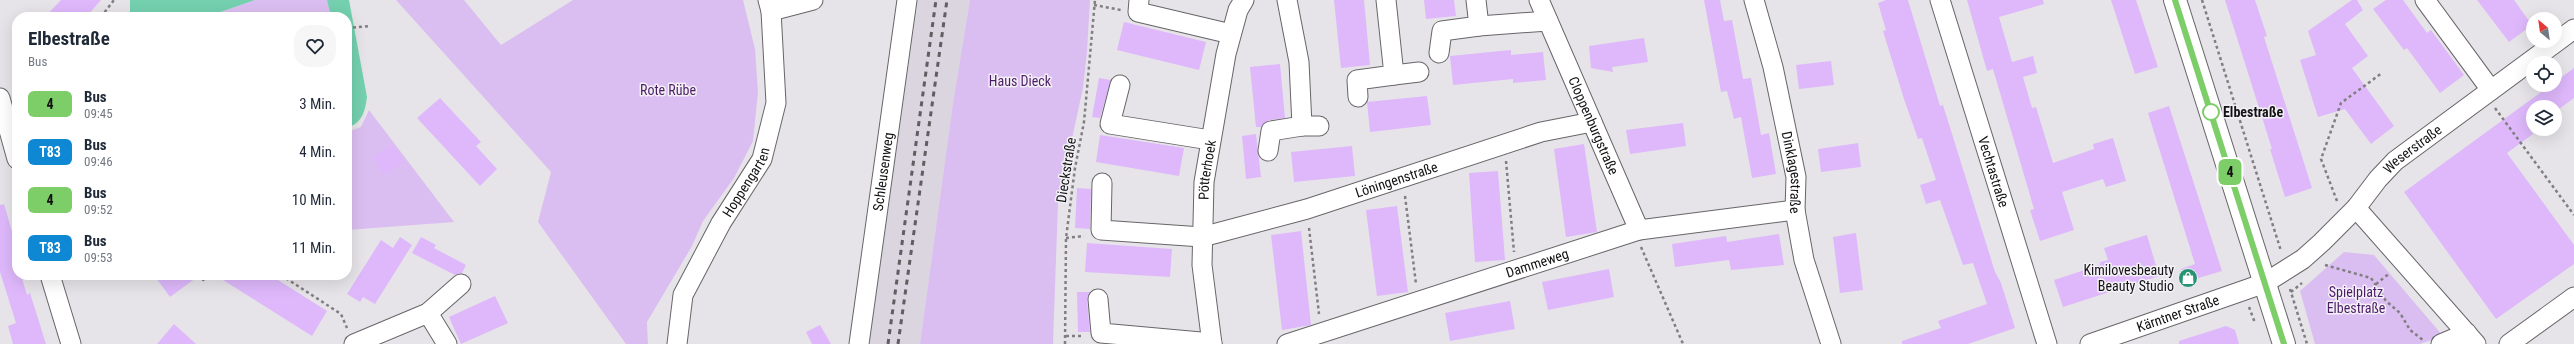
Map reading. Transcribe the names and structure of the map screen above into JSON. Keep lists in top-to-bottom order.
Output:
{
  "streets": {
    "street": [
      "Cloppenburgstraße",
      "Weserstraße",
      "Pötterhoek",
      "Schleusenweg",
      "Vechtastraße",
      "Dinklagestraße",
      "Löningenstraße",
      "Hoppengarten",
      "Dammeweg",
      "Kärntner Straße"
    ],
    "path": ["Dieckstraße"]
  },
  "crossings": [
    ["Cloppenburgstraße", "Löningenstraße"],
    ["Cloppenburgstraße", "Dammeweg"],
    ["Weserstraße", "Kärntner Straße"],
    ["Pötterhoek", "Löningenstraße"],
    ["Dinklagestraße", "Dammeweg"]
  ],
  "parks": ["Haus Dieck", "Rote Rübe", "Spielplatz Elbestraße"],
  "places": {
    "other": ["Elbestraße"],
    "shop": ["Kimilovesbeauty Beauty Studio"]
  },
  "lines": ["bus line 4"],
  "north": "top left",
  "page": {
    "on_map": "4",
    "heading": ["Elbestraße", "Bus"],
    "list": [
      {
        "mark": "4",
        "name": "Bus",
        "note": "09:45",
        "value": "3 Min."
      },
      {
        "mark": "T83",
        "name": "Bus",
        "note": "09:46",
        "value": "4 Min."
      },
      {
        "mark": "4",
        "name": "Bus",
        "note": "09:52",
        "value": "10 Min."
      },
      {
        "mark": "T83",
        "name": "Bus",
        "note": "09:53",
        "value": "11 Min."
      }
    ]
  }
}
